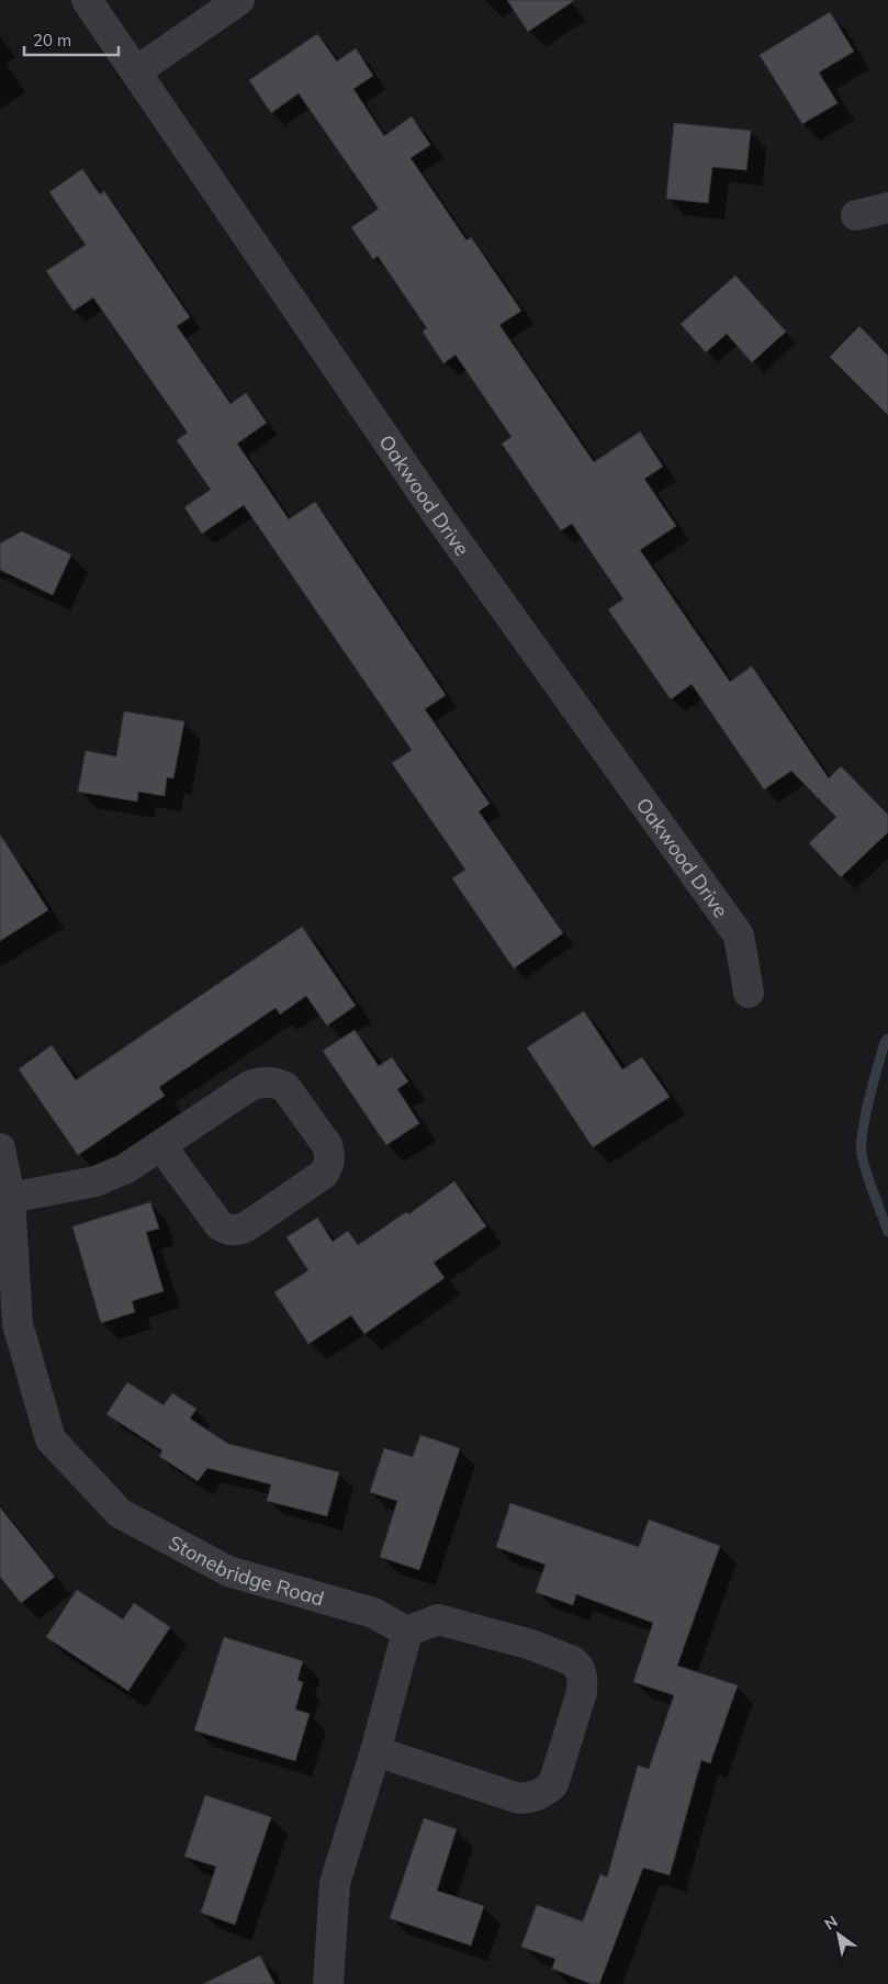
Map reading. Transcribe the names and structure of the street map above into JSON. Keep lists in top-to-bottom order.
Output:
{
  "streets": {
    "street": ["Oakwood Drive", "Stonebridge Road"]
  },
  "scale_bar": "20 m",
  "north": "top left"
}
